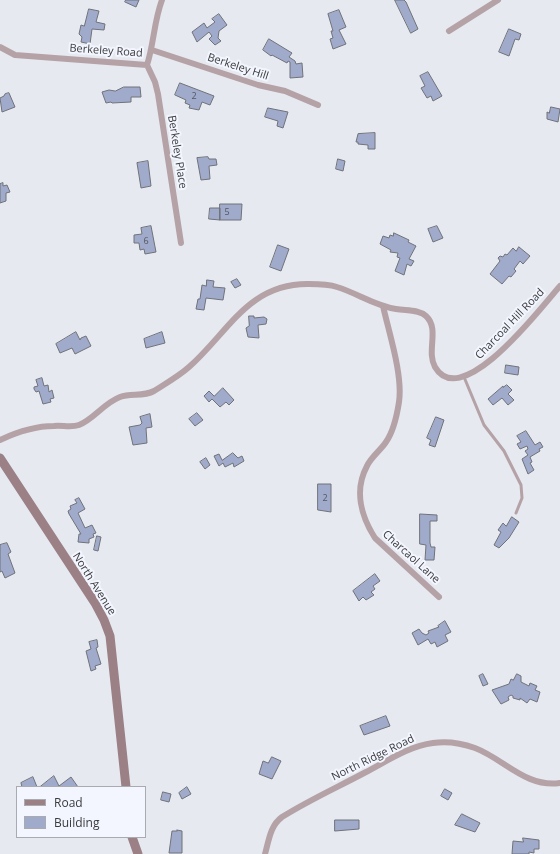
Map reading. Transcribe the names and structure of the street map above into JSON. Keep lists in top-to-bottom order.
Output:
{
  "streets": {
    "street": [
      "Berkeley Road",
      "Berkeley Hill",
      "Berkeley Place",
      "Charcoal Hill Road",
      "Charcaol Lane",
      "North Avenue",
      "North Ridge Road"
    ]
  },
  "crossings": [
    ["Berkeley Road", "Berkeley Hill"],
    ["Berkeley Road", "Berkeley Place"]
  ],
  "house_numbers": [
    "2",
    "5",
    "6",
    "2"
  ],
  "legend": ["Road", "Building"]
}
